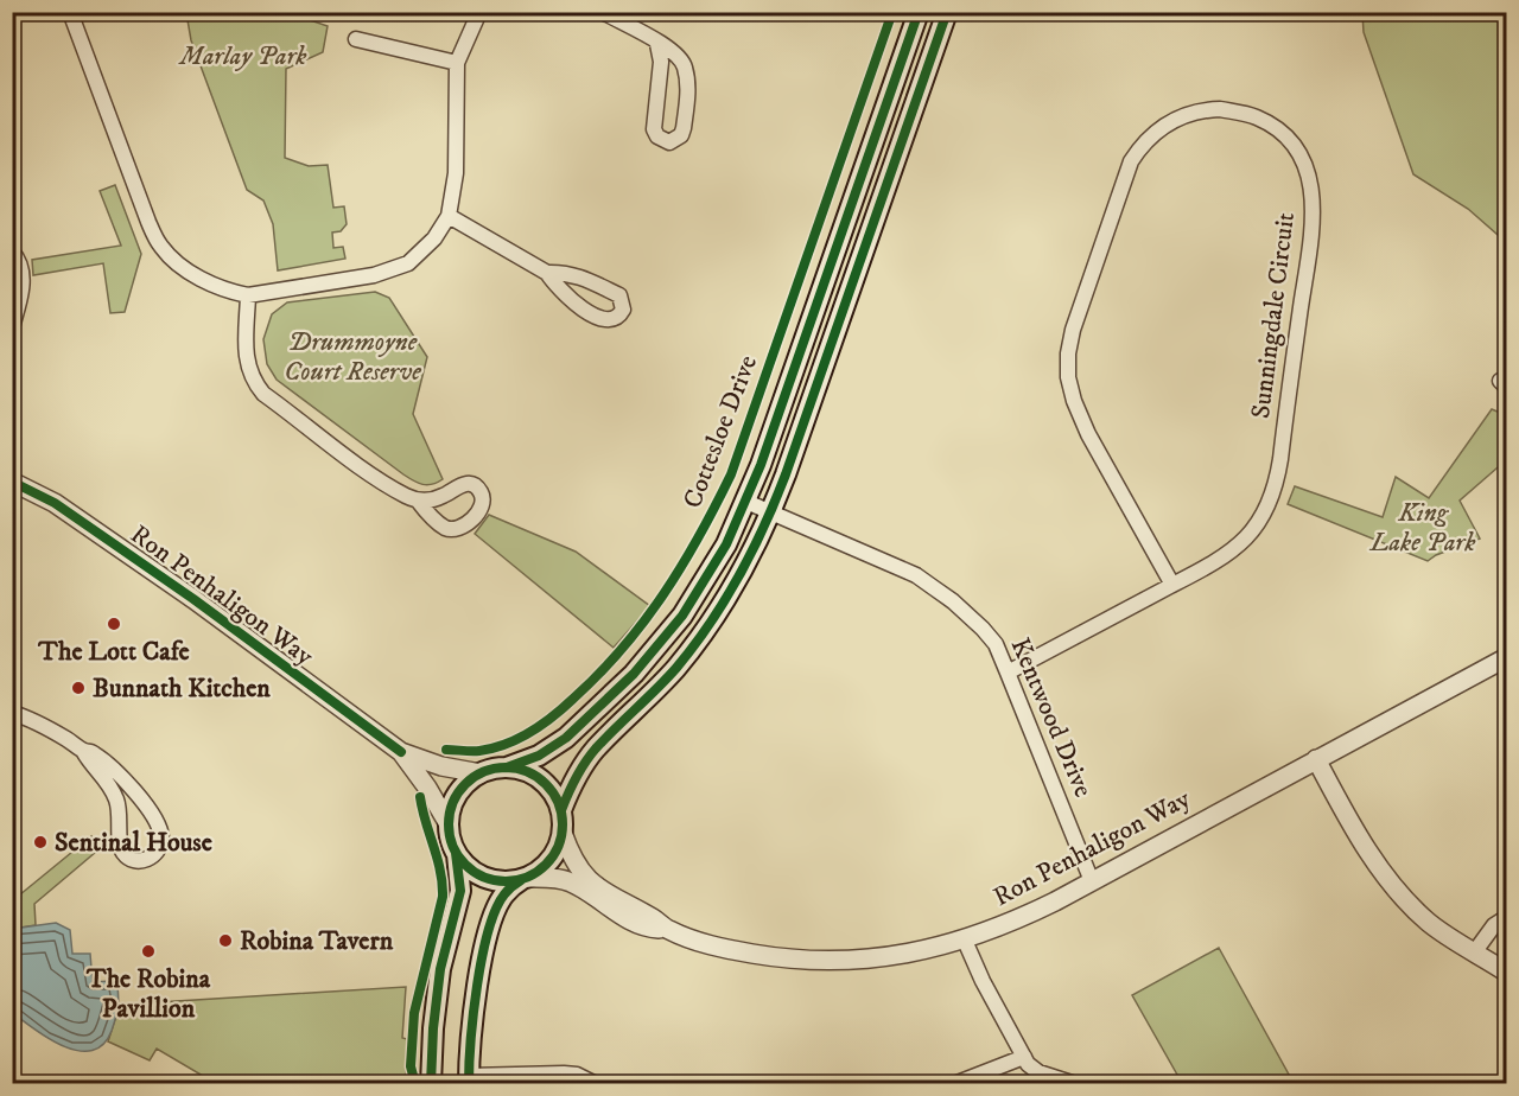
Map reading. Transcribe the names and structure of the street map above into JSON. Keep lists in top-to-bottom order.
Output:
{
  "streets": {
    "main road": ["Cottesloe Drive"],
    "street": ["Sunningdale Circuit", "Ron Penhaligon Way", "Kentwood Drive"]
  },
  "crossings": [
    ["Sunningdale Circuit", "Kentwood Drive"],
    ["Cottesloe Drive", "Ron Penhaligon Way"],
    ["Cottesloe Drive", "Kentwood Drive"],
    ["Ron Penhaligon Way", "Kentwood Drive"]
  ],
  "parks": ["Marlay Park", "Drummoyne Court Reserve", "King Lake Park"],
  "places": [
    "The Lott Cafe",
    "Bunnath Kitchen",
    "Sentinal House",
    "Robina Tavern",
    "The Robina Pavillion"
  ]
}
